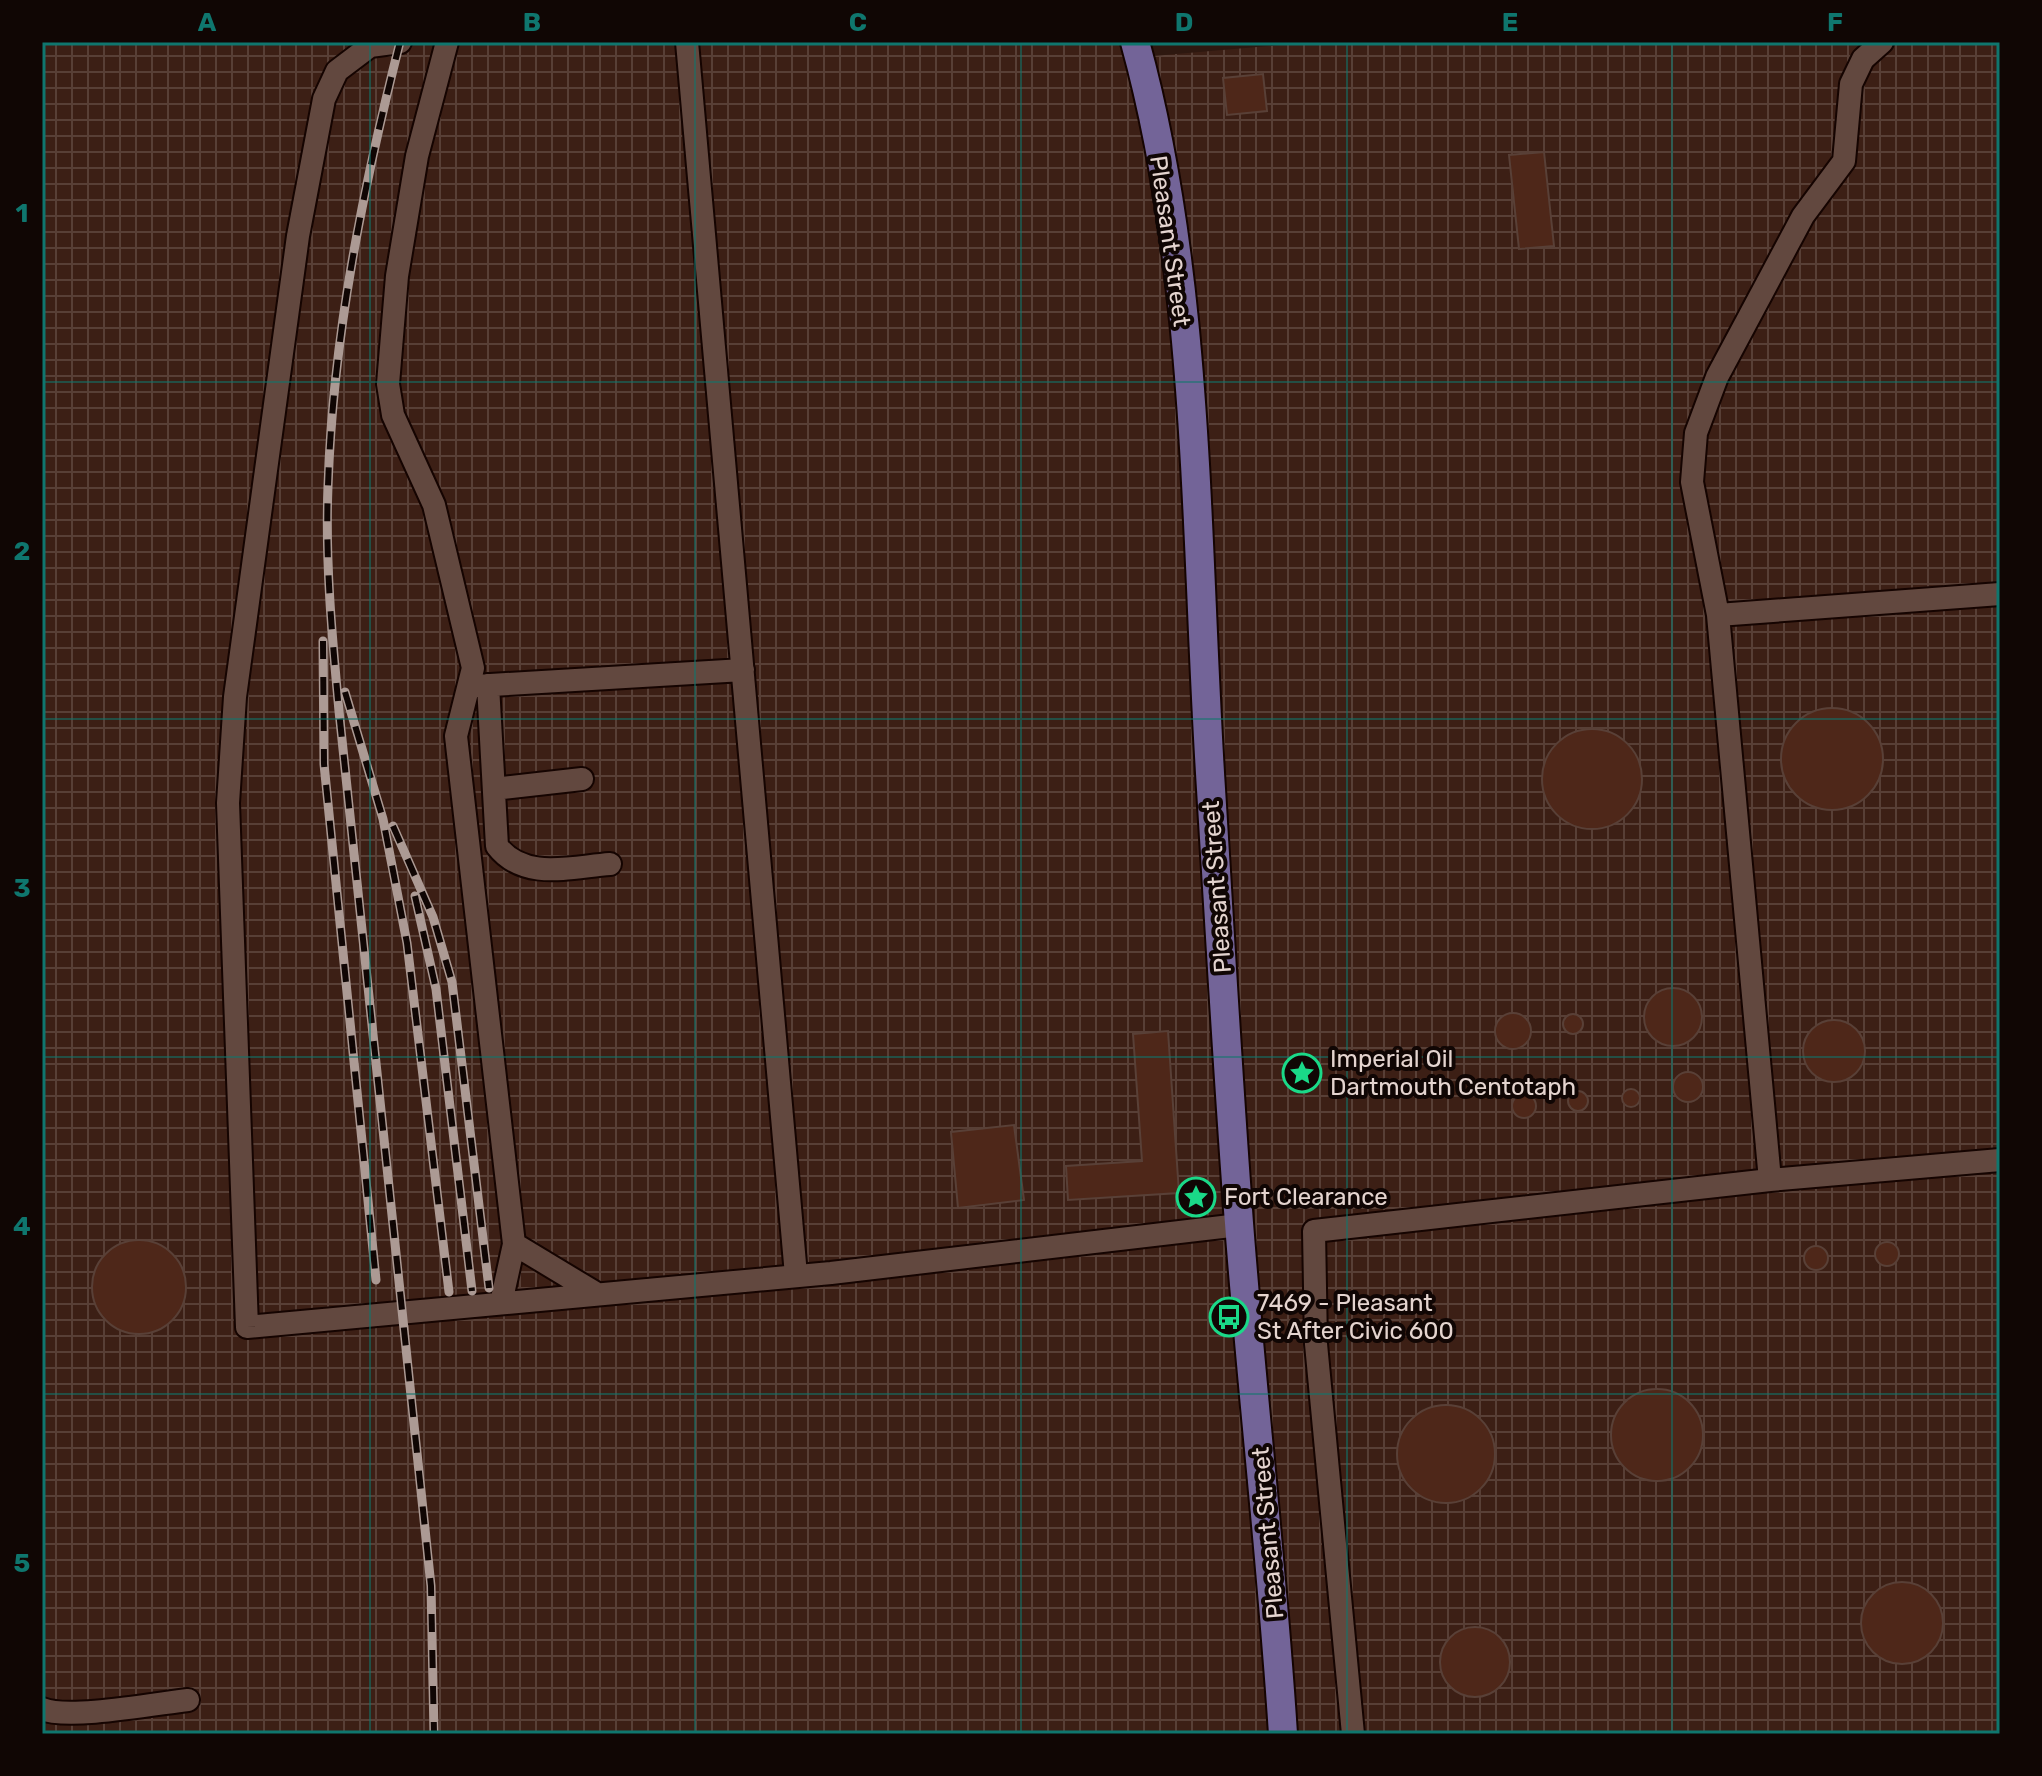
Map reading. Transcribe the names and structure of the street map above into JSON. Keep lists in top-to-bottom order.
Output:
{
  "streets": {
    "main road": ["Pleasant Street"]
  },
  "places": {
    "place": ["Imperial Oil Dartmouth Centotaph", "Fort Clearance"],
    "bus stop": ["7469 - Pleasant St After Civic 600"]
  },
  "grid": {
    "columns": [
      "A",
      "B",
      "C",
      "D",
      "E",
      "F"
    ],
    "rows": [
      "1",
      "2",
      "3",
      "4",
      "5"
    ]
  }
}
